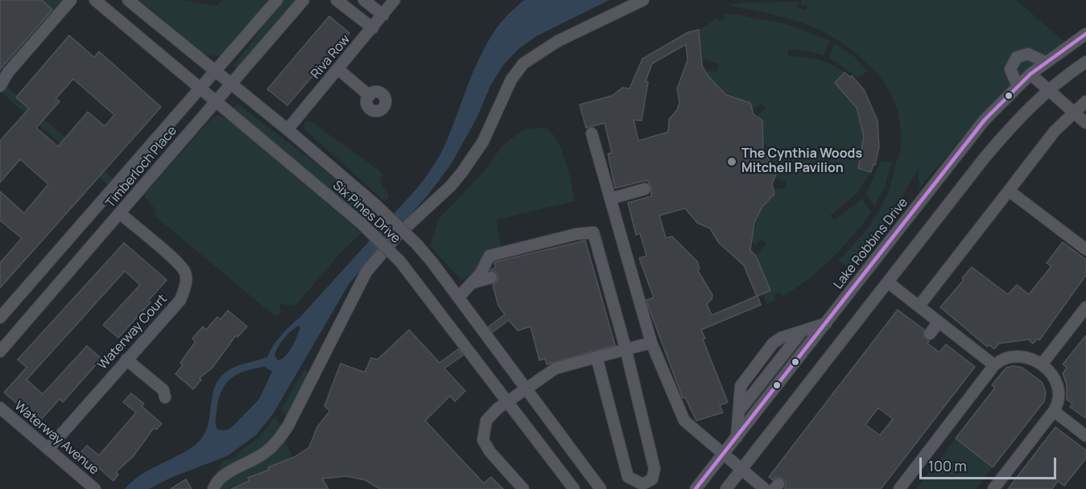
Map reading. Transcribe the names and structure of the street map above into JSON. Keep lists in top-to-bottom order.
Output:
{
  "streets": {
    "street": [
      "Riva Row",
      "Timberloch Place",
      "Six Pines Drive",
      "Lake Robbins Drive",
      "Waterway Court",
      "Waterway Avenue"
    ]
  },
  "crossings": [
    ["Riva Row", "Six Pines Drive"],
    ["Timberloch Place", "Six Pines Drive"],
    ["Timberloch Place", "Waterway Court"],
    ["Waterway Court", "Waterway Avenue"]
  ],
  "places": ["The Cynthia Woods Mitchell Pavilion"],
  "scale_bar": "100 m"
}
